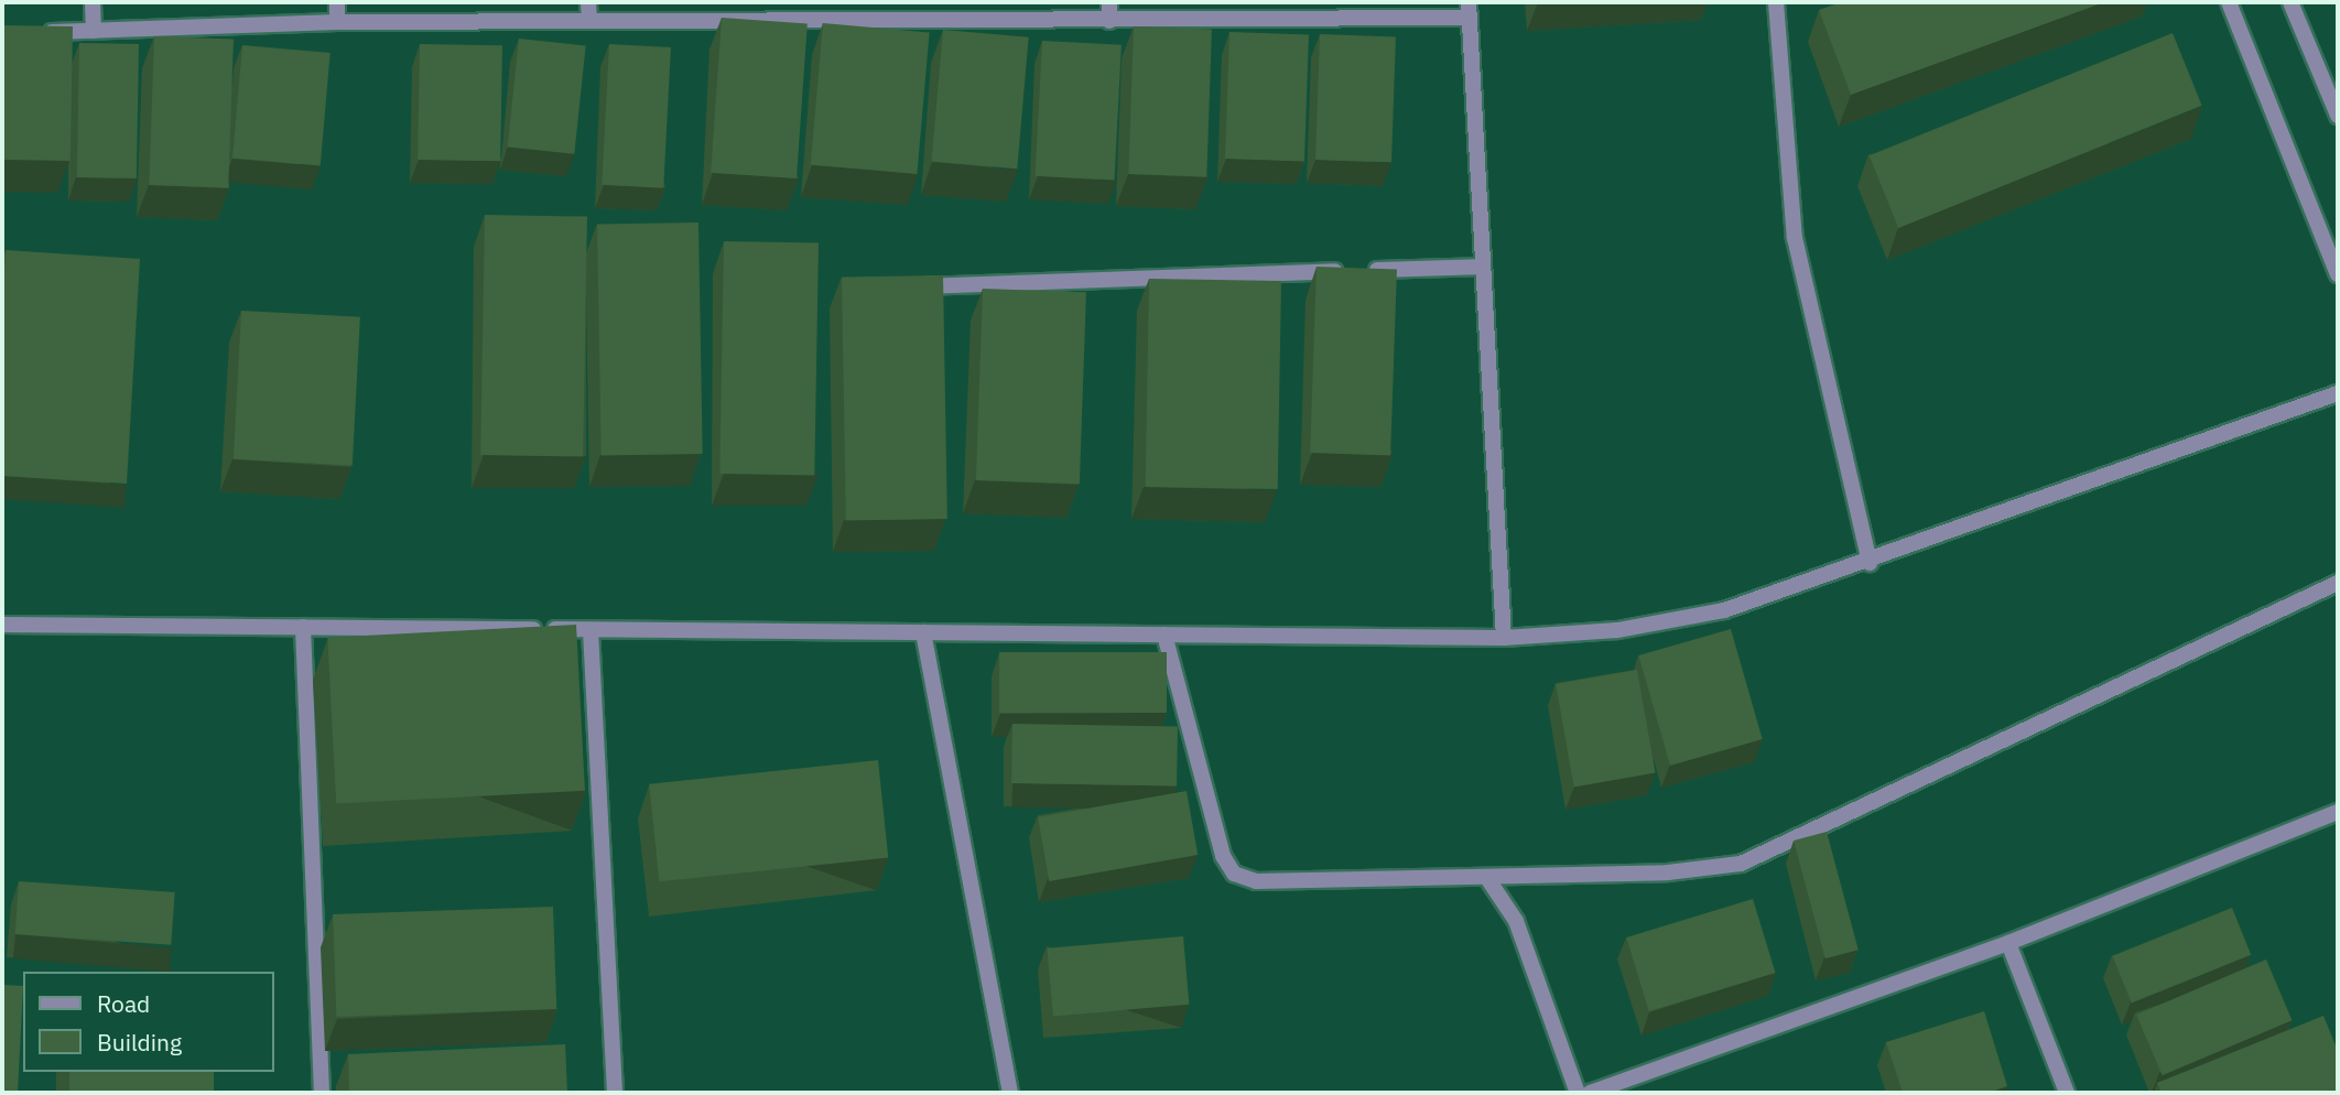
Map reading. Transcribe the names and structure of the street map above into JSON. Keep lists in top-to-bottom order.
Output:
{
  "legend": ["Road", "Building"]
}
